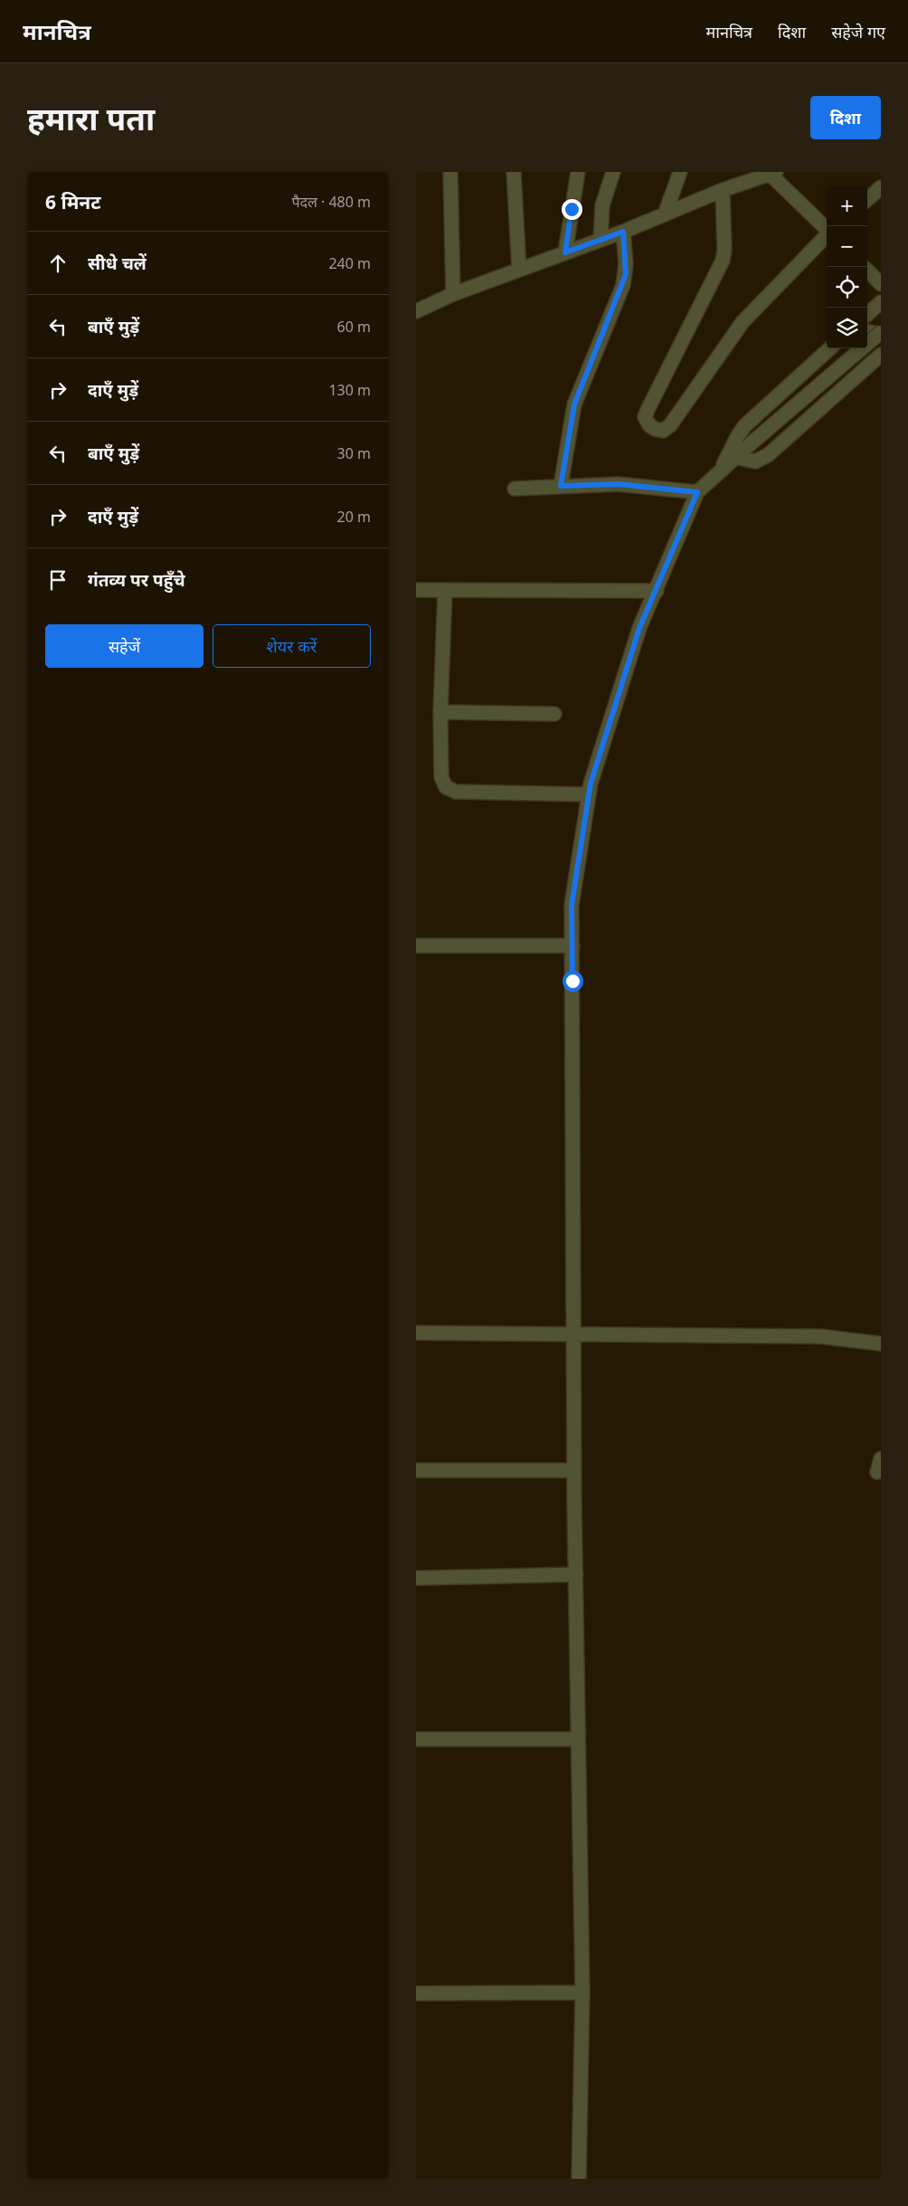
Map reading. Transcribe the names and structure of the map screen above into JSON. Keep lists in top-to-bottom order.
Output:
{
  "page": {
    "header": "मानचित्र",
    "nav": ["मानचित्र", "दिशा", "सहेजे गए"],
    "buttons": [
      "दिशा",
      ["सहेजें", "शेयर करें"]
    ],
    "title": "हमारा पता",
    "heading": ["6 मिनट", "पैदल · 480 m"],
    "map_buttons": ["+", "−"],
    "list": [
      ["सीधे चलें", "240 m"],
      ["बाएँ मुड़ें", "60 m"],
      ["दाएँ मुड़ें", "130 m"],
      ["बाएँ मुड़ें", "30 m"],
      ["दाएँ मुड़ें", "20 m"],
      "गंतव्य पर पहुँचे"
    ]
  }
}
